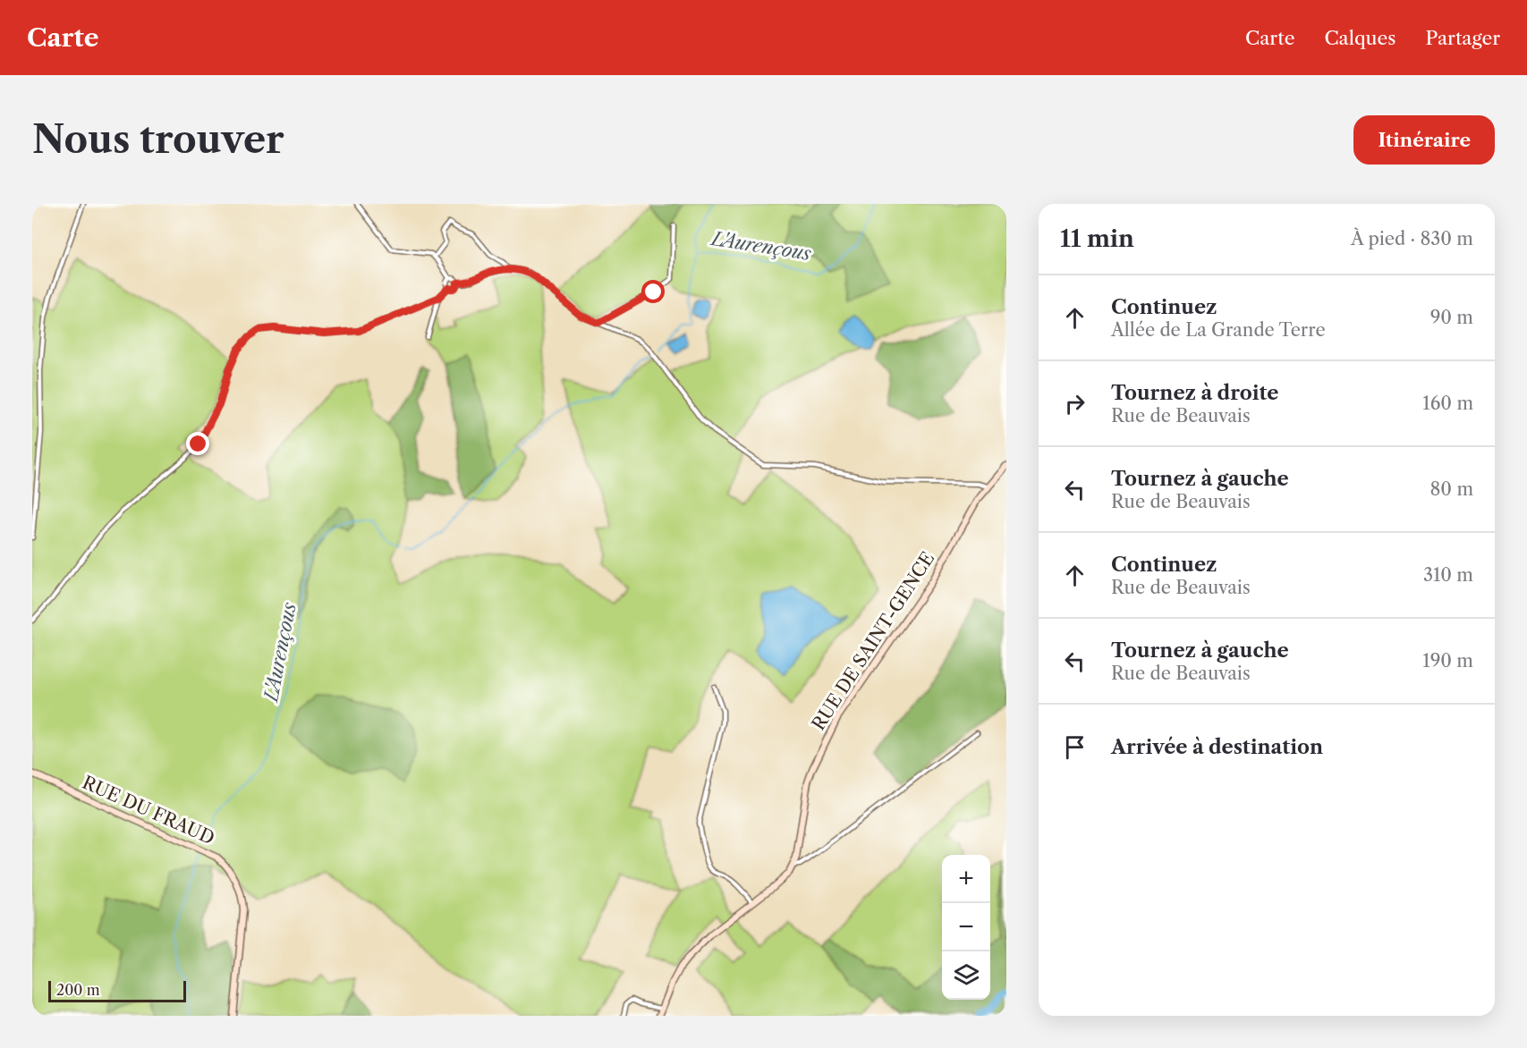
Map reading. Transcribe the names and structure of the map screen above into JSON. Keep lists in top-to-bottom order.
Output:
{
  "streets": {
    "street": ["RUE DE SAINT-GENCE", "RUE DU FRAUD"]
  },
  "water": ["L'Aurençous"],
  "scale_bar": "200 m",
  "page": {
    "header": "Carte",
    "nav": ["Carte", "Calques", "Partager"],
    "buttons": "Itinéraire",
    "title": "Nous trouver",
    "heading": ["11 min", "À pied · 830 m"],
    "list": [
      ["Continuez", "Allée de La Grande Terre", "90 m"],
      ["Tournez à droite", "Rue de Beauvais", "160 m"],
      ["Tournez à gauche", "Rue de Beauvais", "80 m"],
      ["Continuez", "Rue de Beauvais", "310 m"],
      ["Tournez à gauche", "Rue de Beauvais", "190 m"],
      "Arrivée à destination"
    ],
    "map_buttons": ["+", "−"],
    "scale": "200 m"
  }
}
